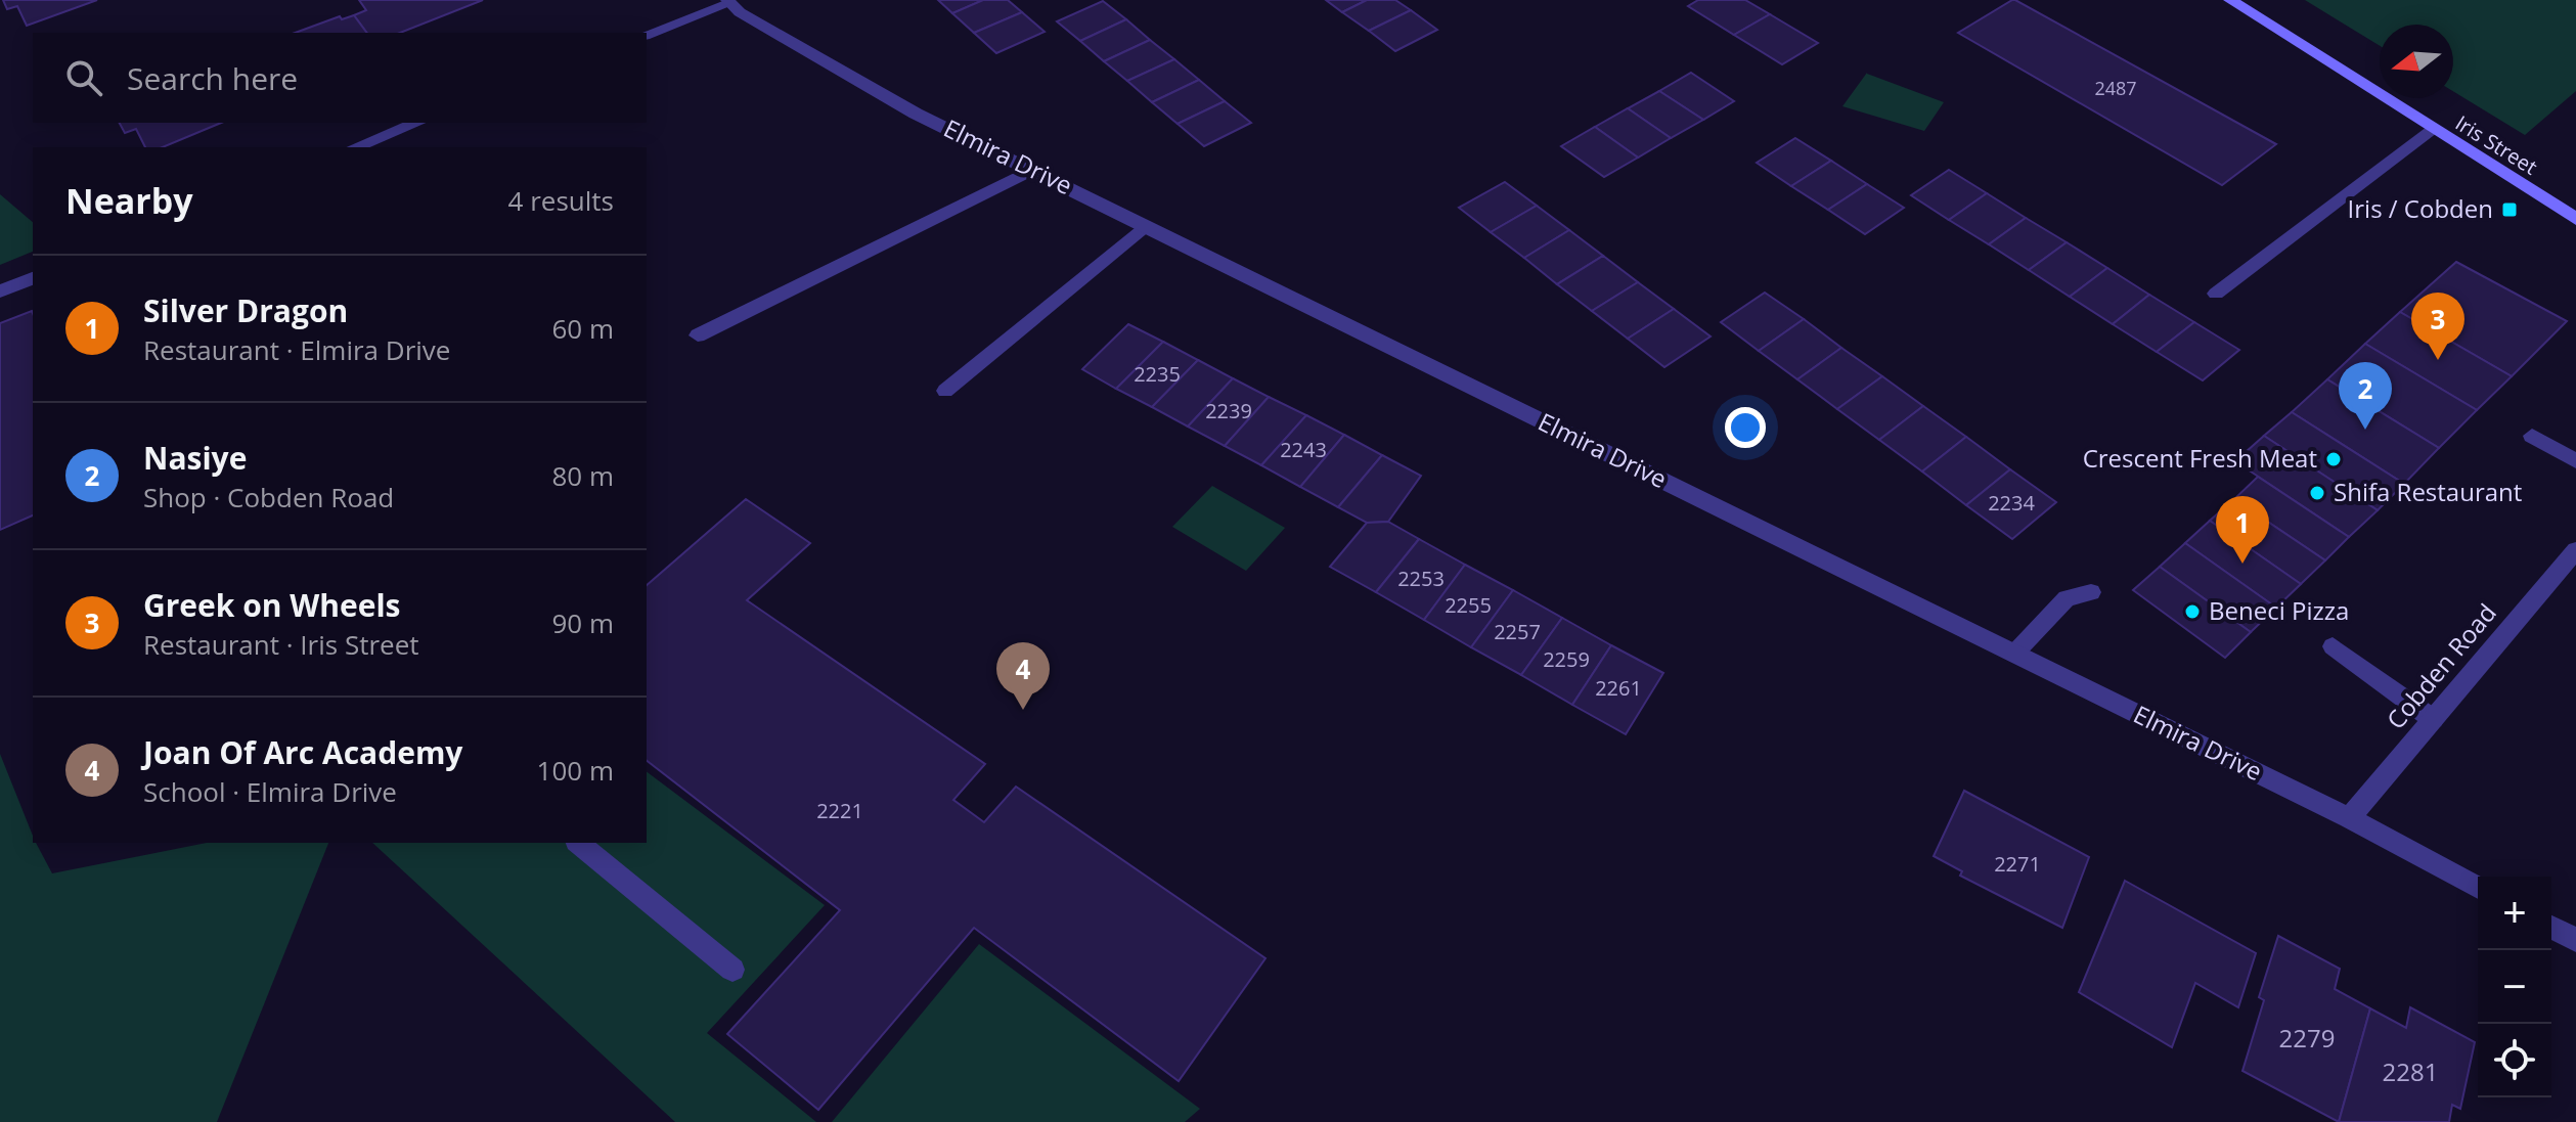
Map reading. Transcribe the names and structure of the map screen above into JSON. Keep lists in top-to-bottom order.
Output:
{
  "streets": {
    "street": ["Iris Street", "Elmira Drive", "Cobden Road"]
  },
  "crossings": [
    ["Elmira Drive", "Cobden Road"]
  ],
  "places": {
    "transit": ["Iris / Cobden"],
    "other": ["Crescent Fresh Meat", "Shifa Restaurant", "Beneci Pizza"]
  },
  "house_numbers": [
    "2487",
    "2235",
    "2239",
    "2243",
    "2234",
    "2253",
    "2255",
    "2257",
    "2259",
    "2261",
    "2221",
    "2271",
    "2279",
    "2281"
  ],
  "north": "left",
  "page": {
    "search": "Search here",
    "heading": ["Nearby", "4 results"],
    "list": [
      {
        "mark": "1",
        "name": "Silver Dragon",
        "note": "Restaurant · Elmira Drive",
        "value": "60 m"
      },
      {
        "mark": "2",
        "name": "Nasiye",
        "note": "Shop · Cobden Road",
        "value": "80 m"
      },
      {
        "mark": "3",
        "name": "Greek on Wheels",
        "note": "Restaurant · Iris Street",
        "value": "90 m"
      },
      {
        "mark": "4",
        "name": "Joan Of Arc Academy",
        "note": "School · Elmira Drive",
        "value": "100 m"
      }
    ],
    "pins": [
      "3",
      "2",
      "1",
      "4"
    ],
    "map_buttons": ["+", "−"]
  }
}
